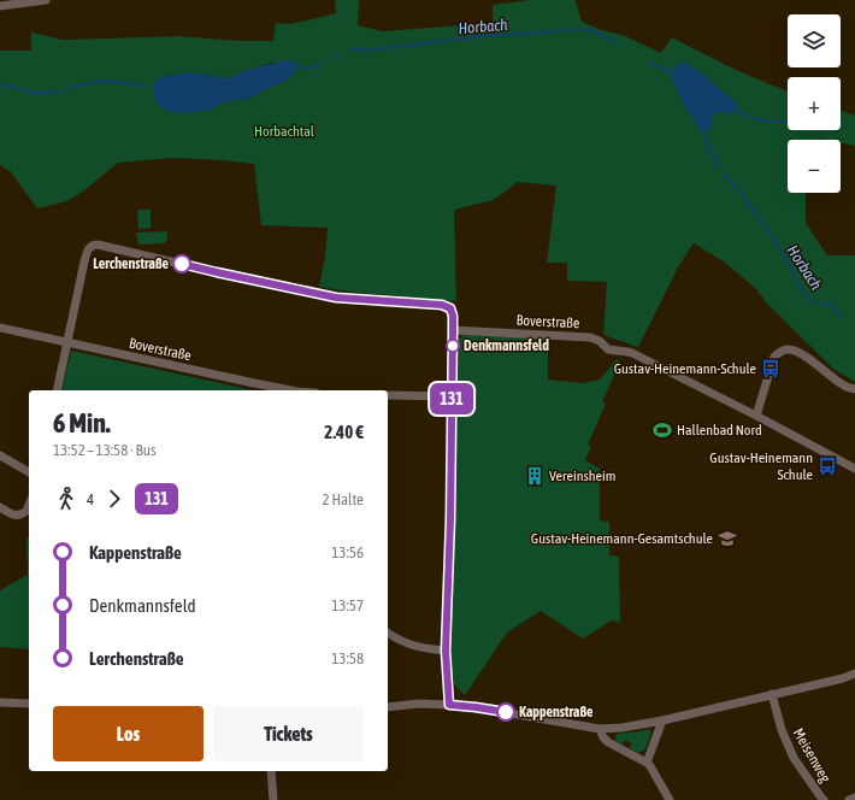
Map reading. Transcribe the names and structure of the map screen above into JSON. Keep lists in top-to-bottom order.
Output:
{
  "streets": {
    "street": ["Boverstraße", "Meisenweg"]
  },
  "water": ["Horbach"],
  "parks": ["Horbachtal"],
  "places": {
    "other": ["Lerchenstraße", "Denkmannsfeld", "Kappenstraße"],
    "bus stop": ["Gustav-Heinemann-Schule", "Gustav-Heinemann Schule"],
    "sports": ["Hallenbad Nord"],
    "building": ["Vereinsheim"],
    "school or university": ["Gustav-Heinemann-Gesamtschule"]
  },
  "lines": ["bus line 131"],
  "page": {
    "on_map": "131",
    "map_buttons": ["+", "−"],
    "heading": ["6 Min.", "13:52 – 13:58 · Bus", "2.40 €"],
    "legs": ["4", "131", "2 Halte"],
    "list": [
      {
        "name": "Kappenstraße",
        "value": "13:56"
      },
      {
        "name": "Denkmannsfeld",
        "value": "13:57"
      },
      {
        "name": "Lerchenstraße",
        "value": "13:58"
      }
    ],
    "buttons": ["Los", "Tickets"]
  }
}
